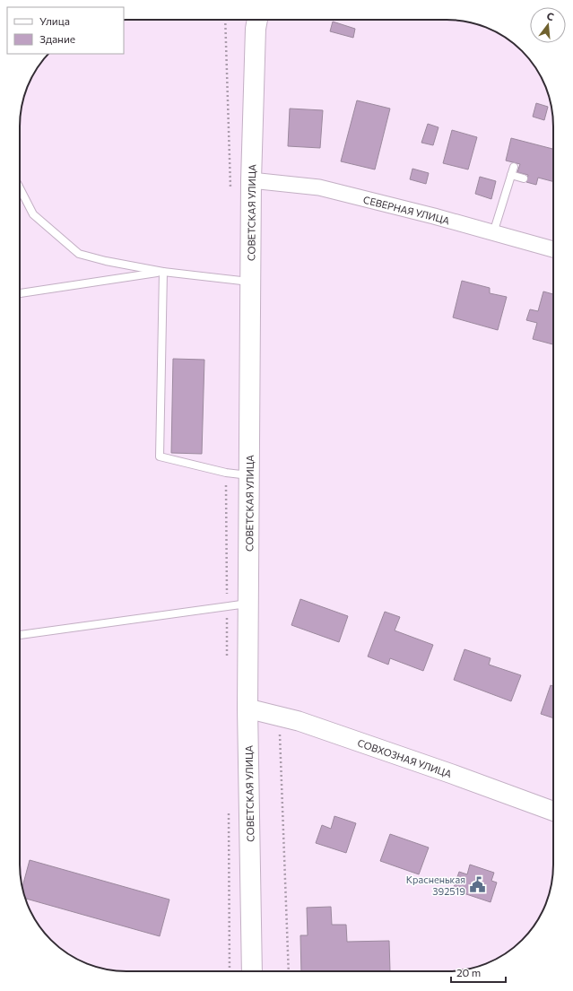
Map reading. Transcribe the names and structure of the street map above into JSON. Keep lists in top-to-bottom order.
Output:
{
  "streets": {
    "main road": ["СОВЕТСКАЯ УЛИЦА"],
    "street": ["СЕВЕРНАЯ УЛИЦА", "СОВХОЗНАЯ УЛИЦА"]
  },
  "crossings": [
    ["СЕВЕРНАЯ УЛИЦА", "СОВЕТСКАЯ УЛИЦА"],
    ["СОВЕТСКАЯ УЛИЦА", "СОВХОЗНАЯ УЛИЦА"]
  ],
  "places": {
    "public building": ["Красненькая 392519"]
  },
  "legend": ["Улица", "Здание"],
  "scale_bar": "20 m",
  "north": "top"
}
